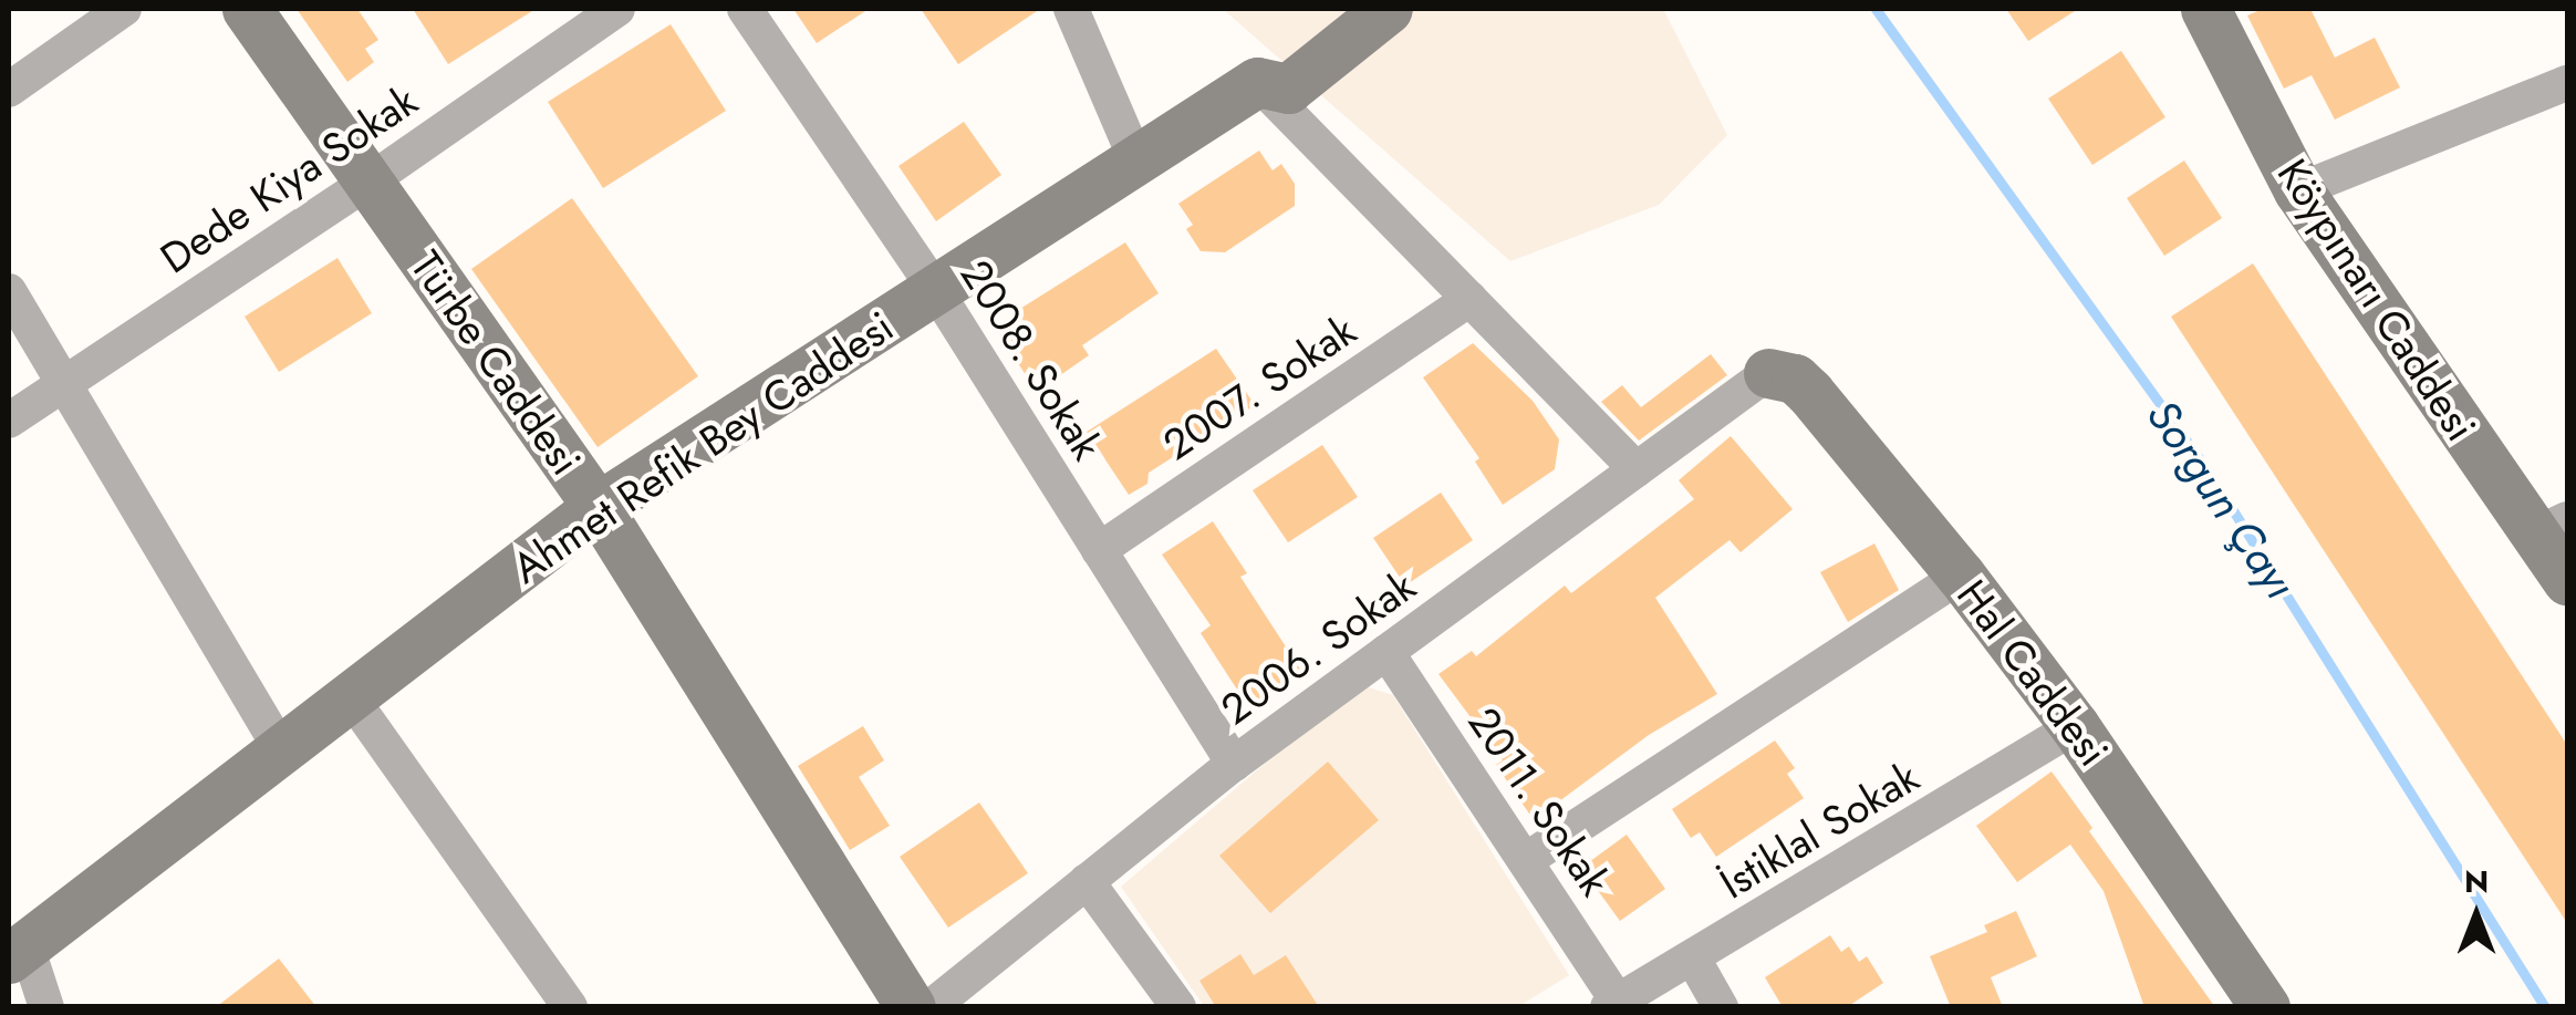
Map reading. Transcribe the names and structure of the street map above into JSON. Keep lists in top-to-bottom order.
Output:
{
  "streets": {
    "street": [
      "Dede Kiya Sokak",
      "Köypınarı Caddesi",
      "2008. Sokak",
      "Türbe Caddesi",
      "2007. Sokak",
      "Ahmet Refik Bey Caddesi",
      "2006. Sokak",
      "Hal Caddesi",
      "2011. Sokak",
      "İstiklal Sokak"
    ]
  },
  "crossings": [
    ["Dede Kiya Sokak", "Türbe Caddesi"],
    ["2008. Sokak", "2007. Sokak"],
    ["2008. Sokak", "Ahmet Refik Bey Caddesi"],
    ["2008. Sokak", "2006. Sokak"],
    ["Türbe Caddesi", "Ahmet Refik Bey Caddesi"],
    ["2006. Sokak", "Hal Caddesi"],
    ["2006. Sokak", "2011. Sokak"],
    ["Hal Caddesi", "İstiklal Sokak"],
    ["2011. Sokak", "İstiklal Sokak"]
  ],
  "water": ["Sorgun Çayı"],
  "north": "top"
}
